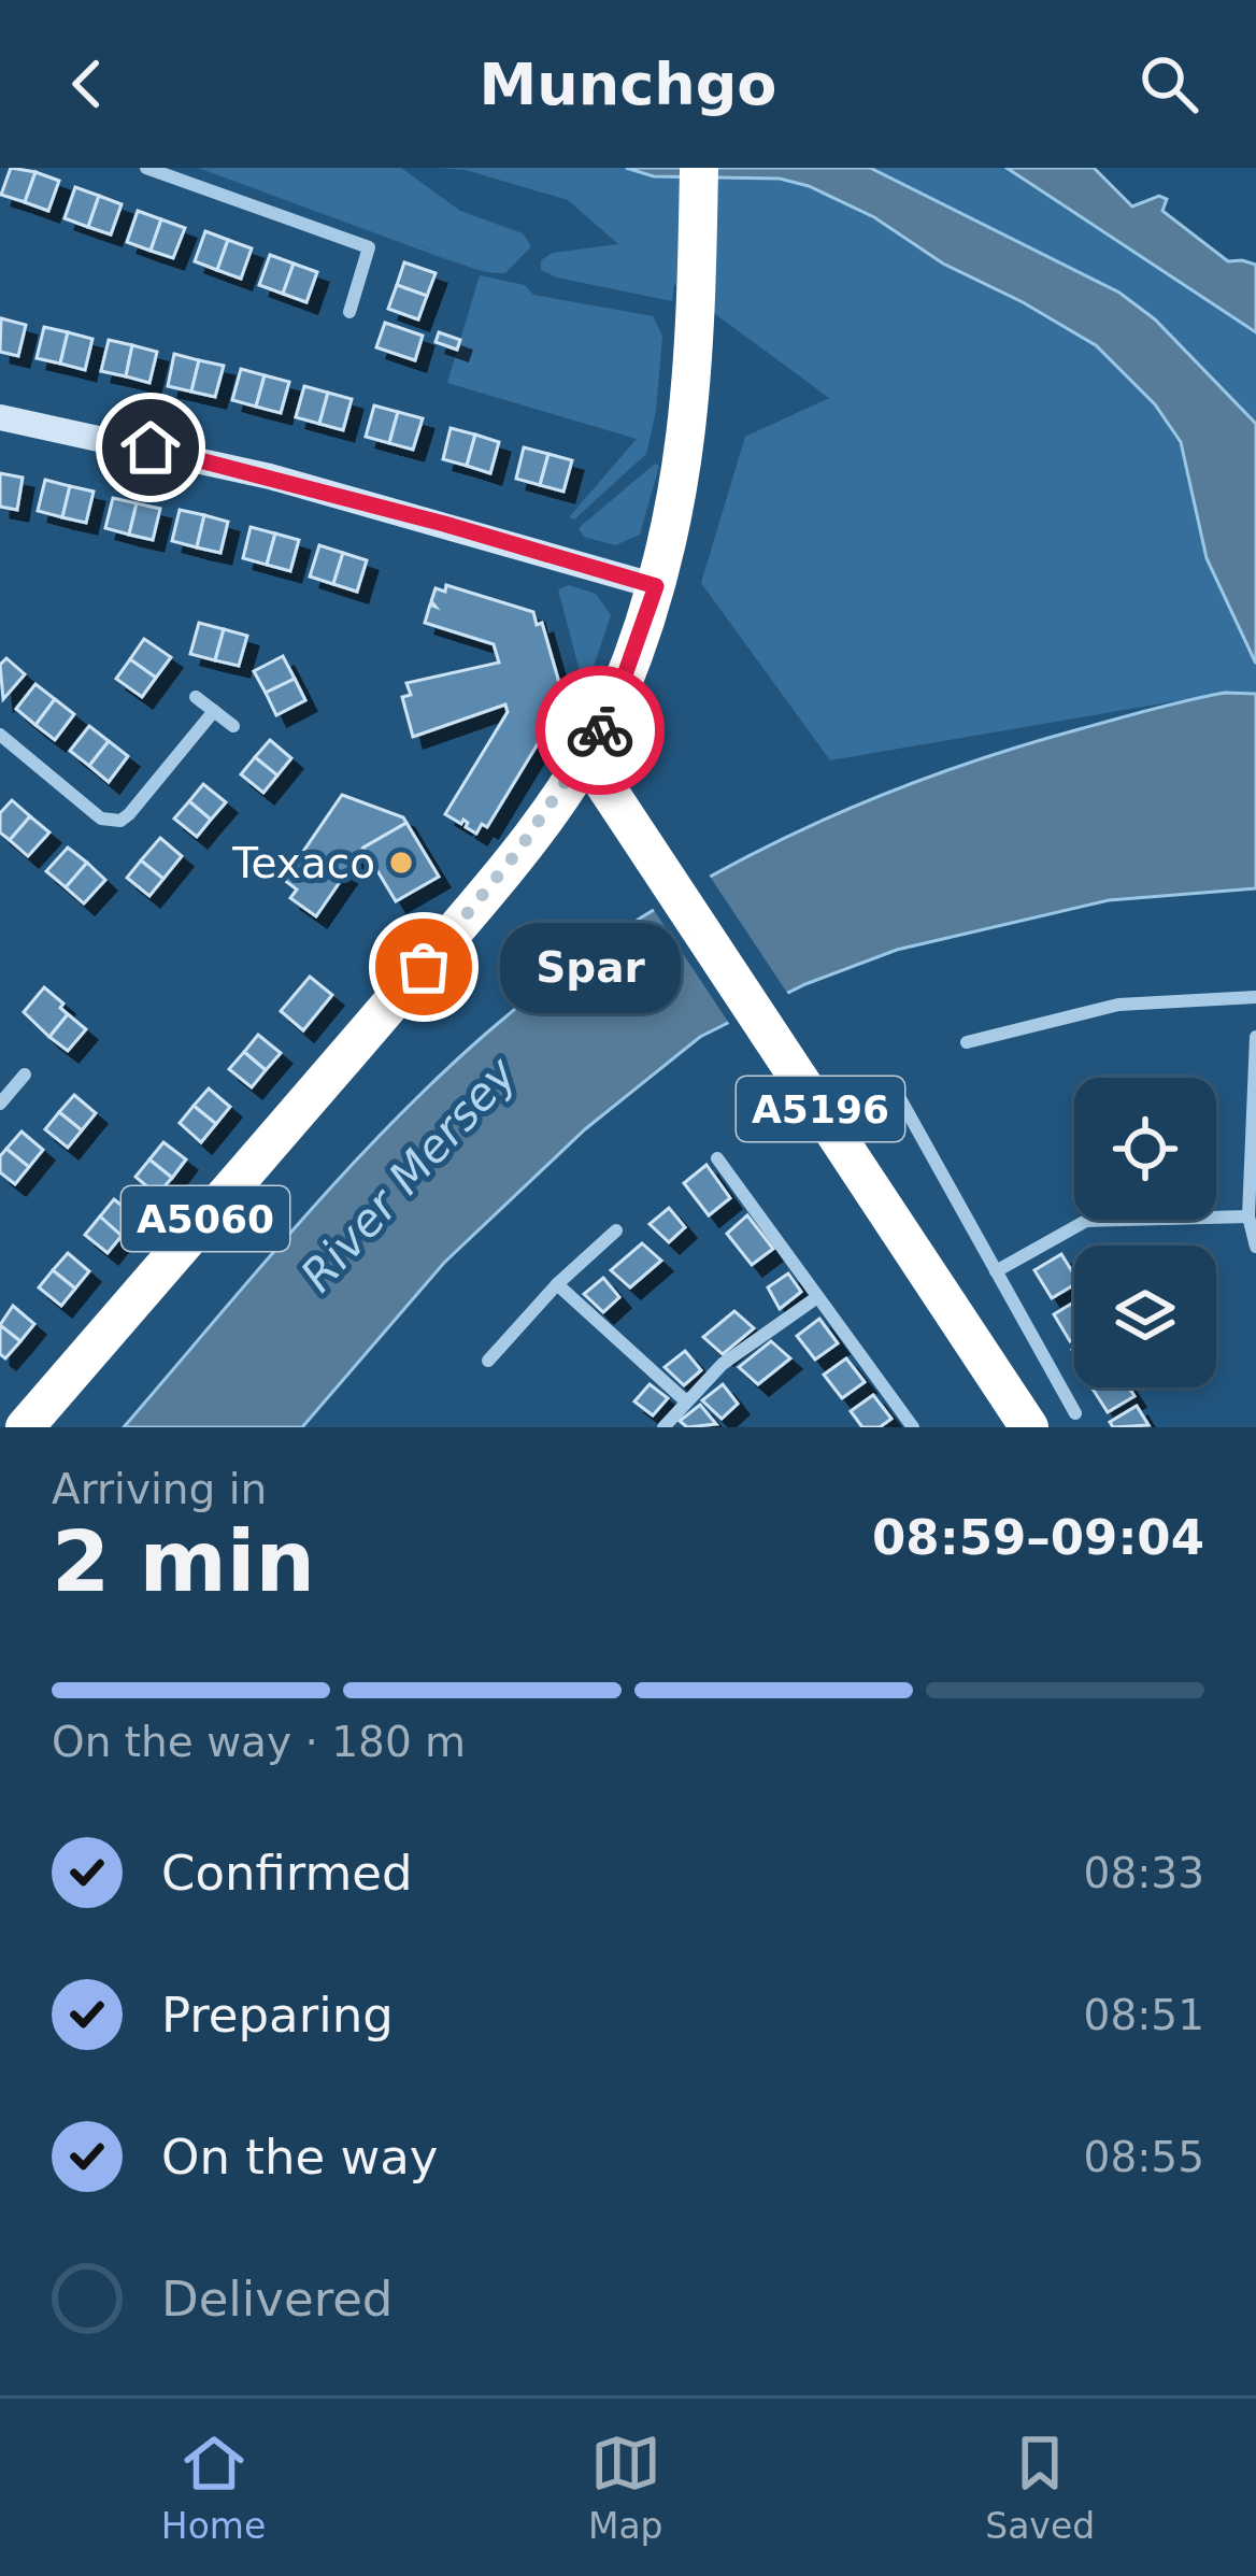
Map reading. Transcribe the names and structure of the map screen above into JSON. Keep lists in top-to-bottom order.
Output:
{
  "streets": {
    "highway": ["A5196", "A5060"]
  },
  "crossings": [
    ["A5196", "A5060"]
  ],
  "water": ["River Mersey"],
  "places": ["Texaco", "Spar"],
  "page": {
    "header": "Munchgo",
    "bubble": "Spar",
    "heading": ["2 min", "Arriving in", "08:59–09:04"],
    "bar": "On the way · 180 m",
    "list": [
      ["Confirmed", "08:33"],
      ["Preparing", "08:51"],
      ["On the way", "08:55"],
      "Delivered"
    ],
    "tabs": ["Home", "Map", "Saved"]
  }
}
